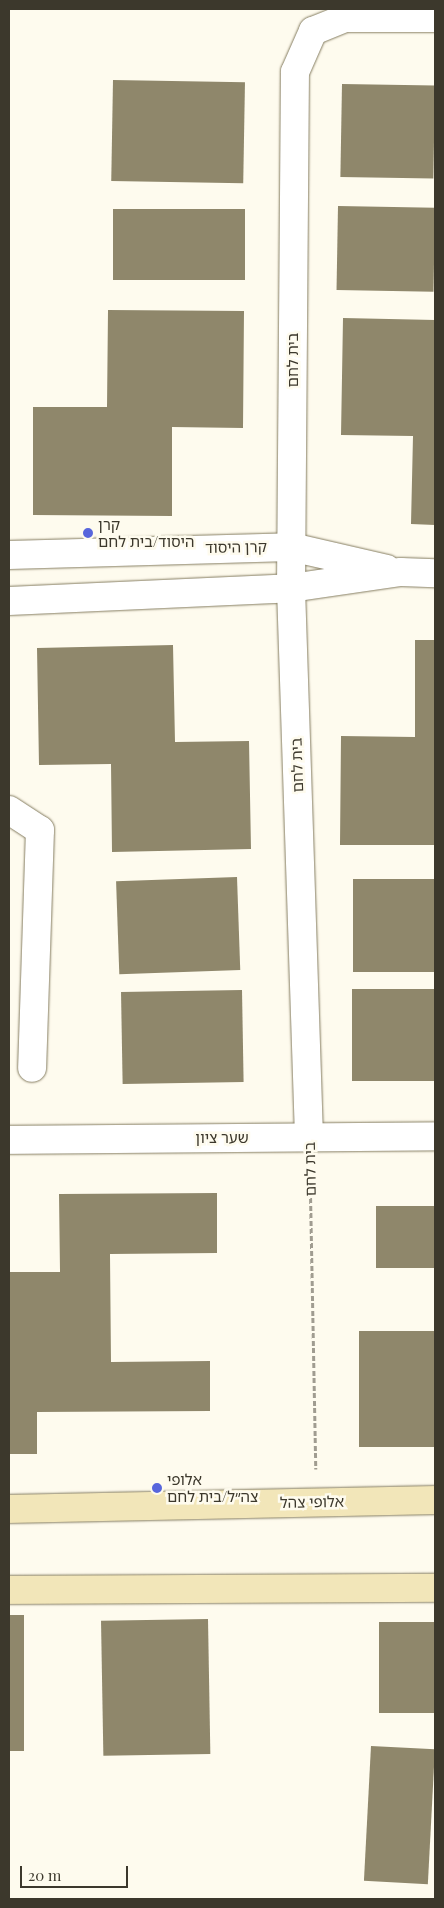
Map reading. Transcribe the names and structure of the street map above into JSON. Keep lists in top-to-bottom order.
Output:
{
  "streets": {
    "main road": ["אלופי צהל"],
    "street": ["בית לחם", "קרן היסוד", "שער ציון"]
  },
  "crossings": [
    ["בית לחם", "קרן היסוד"],
    ["בית לחם", "שער ציון"],
    ["בית לחם", "אלופי צהל"]
  ],
  "places": ["קרן היסוד/בית לחם", "אלופי צה״ל/בית לחם"],
  "scale_bar": "20 m"
}
